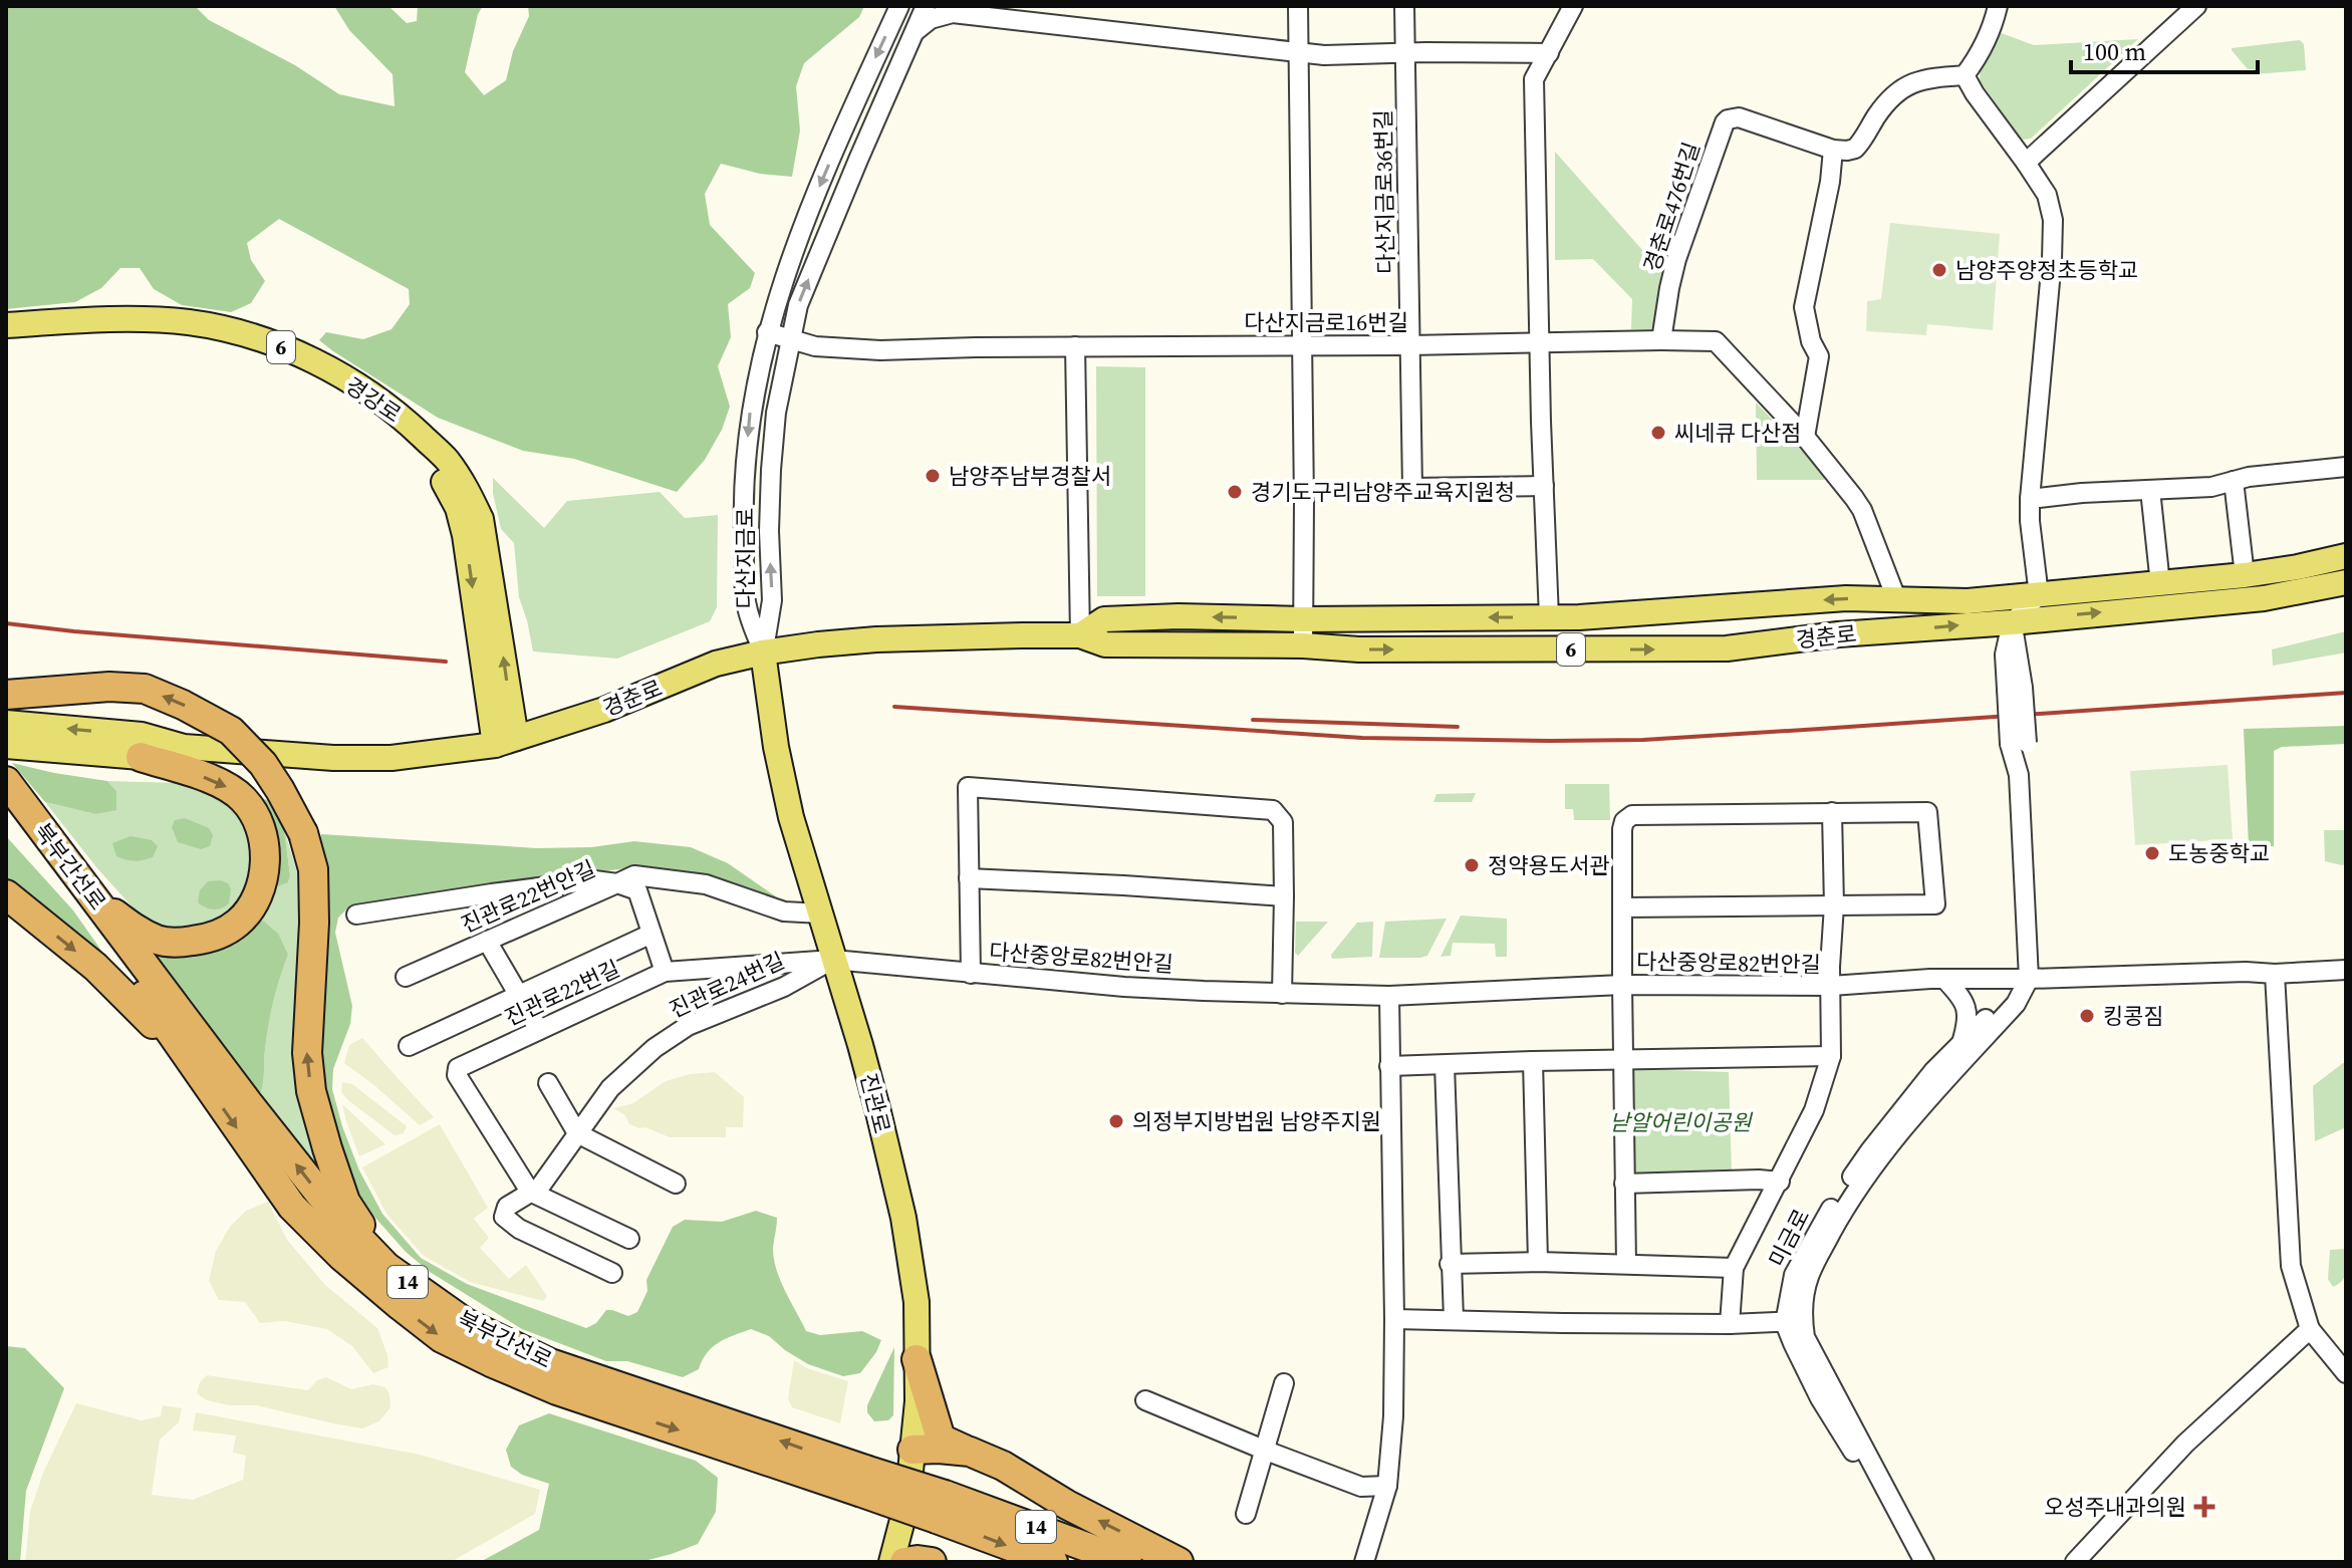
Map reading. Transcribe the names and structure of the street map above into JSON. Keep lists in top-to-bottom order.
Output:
{
  "streets": {
    "highway": ["북부간선로", "14"],
    "main road": [
      "6",
      "경강로",
      "경춘로",
      "진관로"
    ],
    "street": [
      "다산지금로36번길",
      "경춘로476번길",
      "다산지금로16번길",
      "다산지금로",
      "진관로22번안길",
      "다산중앙로82번안길",
      "진관로24번길",
      "진관로22번길",
      "미금로"
    ]
  },
  "crossings": [
    ["다산지금로36번길", "다산지금로16번길"],
    ["경춘로476번길", "다산지금로16번길"],
    ["다산지금로16번길", "다산지금로"],
    ["경강로", "경춘로"],
    ["다산지금로", "경춘로"],
    ["다산지금로", "진관로"],
    ["경춘로", "진관로"],
    ["진관로22번안길", "진관로22번길"],
    ["다산중앙로82번안길", "진관로24번길"],
    ["다산중앙로82번안길", "진관로22번길"],
    ["다산중앙로82번안길", "진관로"],
    ["진관로24번길", "진관로22번길"],
    ["진관로24번길", "진관로"],
    ["진관로22번길", "진관로"]
  ],
  "parks": ["낟알어린이공원"],
  "places": {
    "other": [
      "남양주양정초등학교",
      "씨네큐 다산점",
      "남양주남부경찰서",
      "경기도구리남양주교육지원청",
      "도농중학교",
      "정약용도서관",
      "킹콩짐",
      "의정부지방법원 남양주지원"
    ],
    "health": ["오성주내과의원"]
  },
  "scale_bar": "100 m"
}
